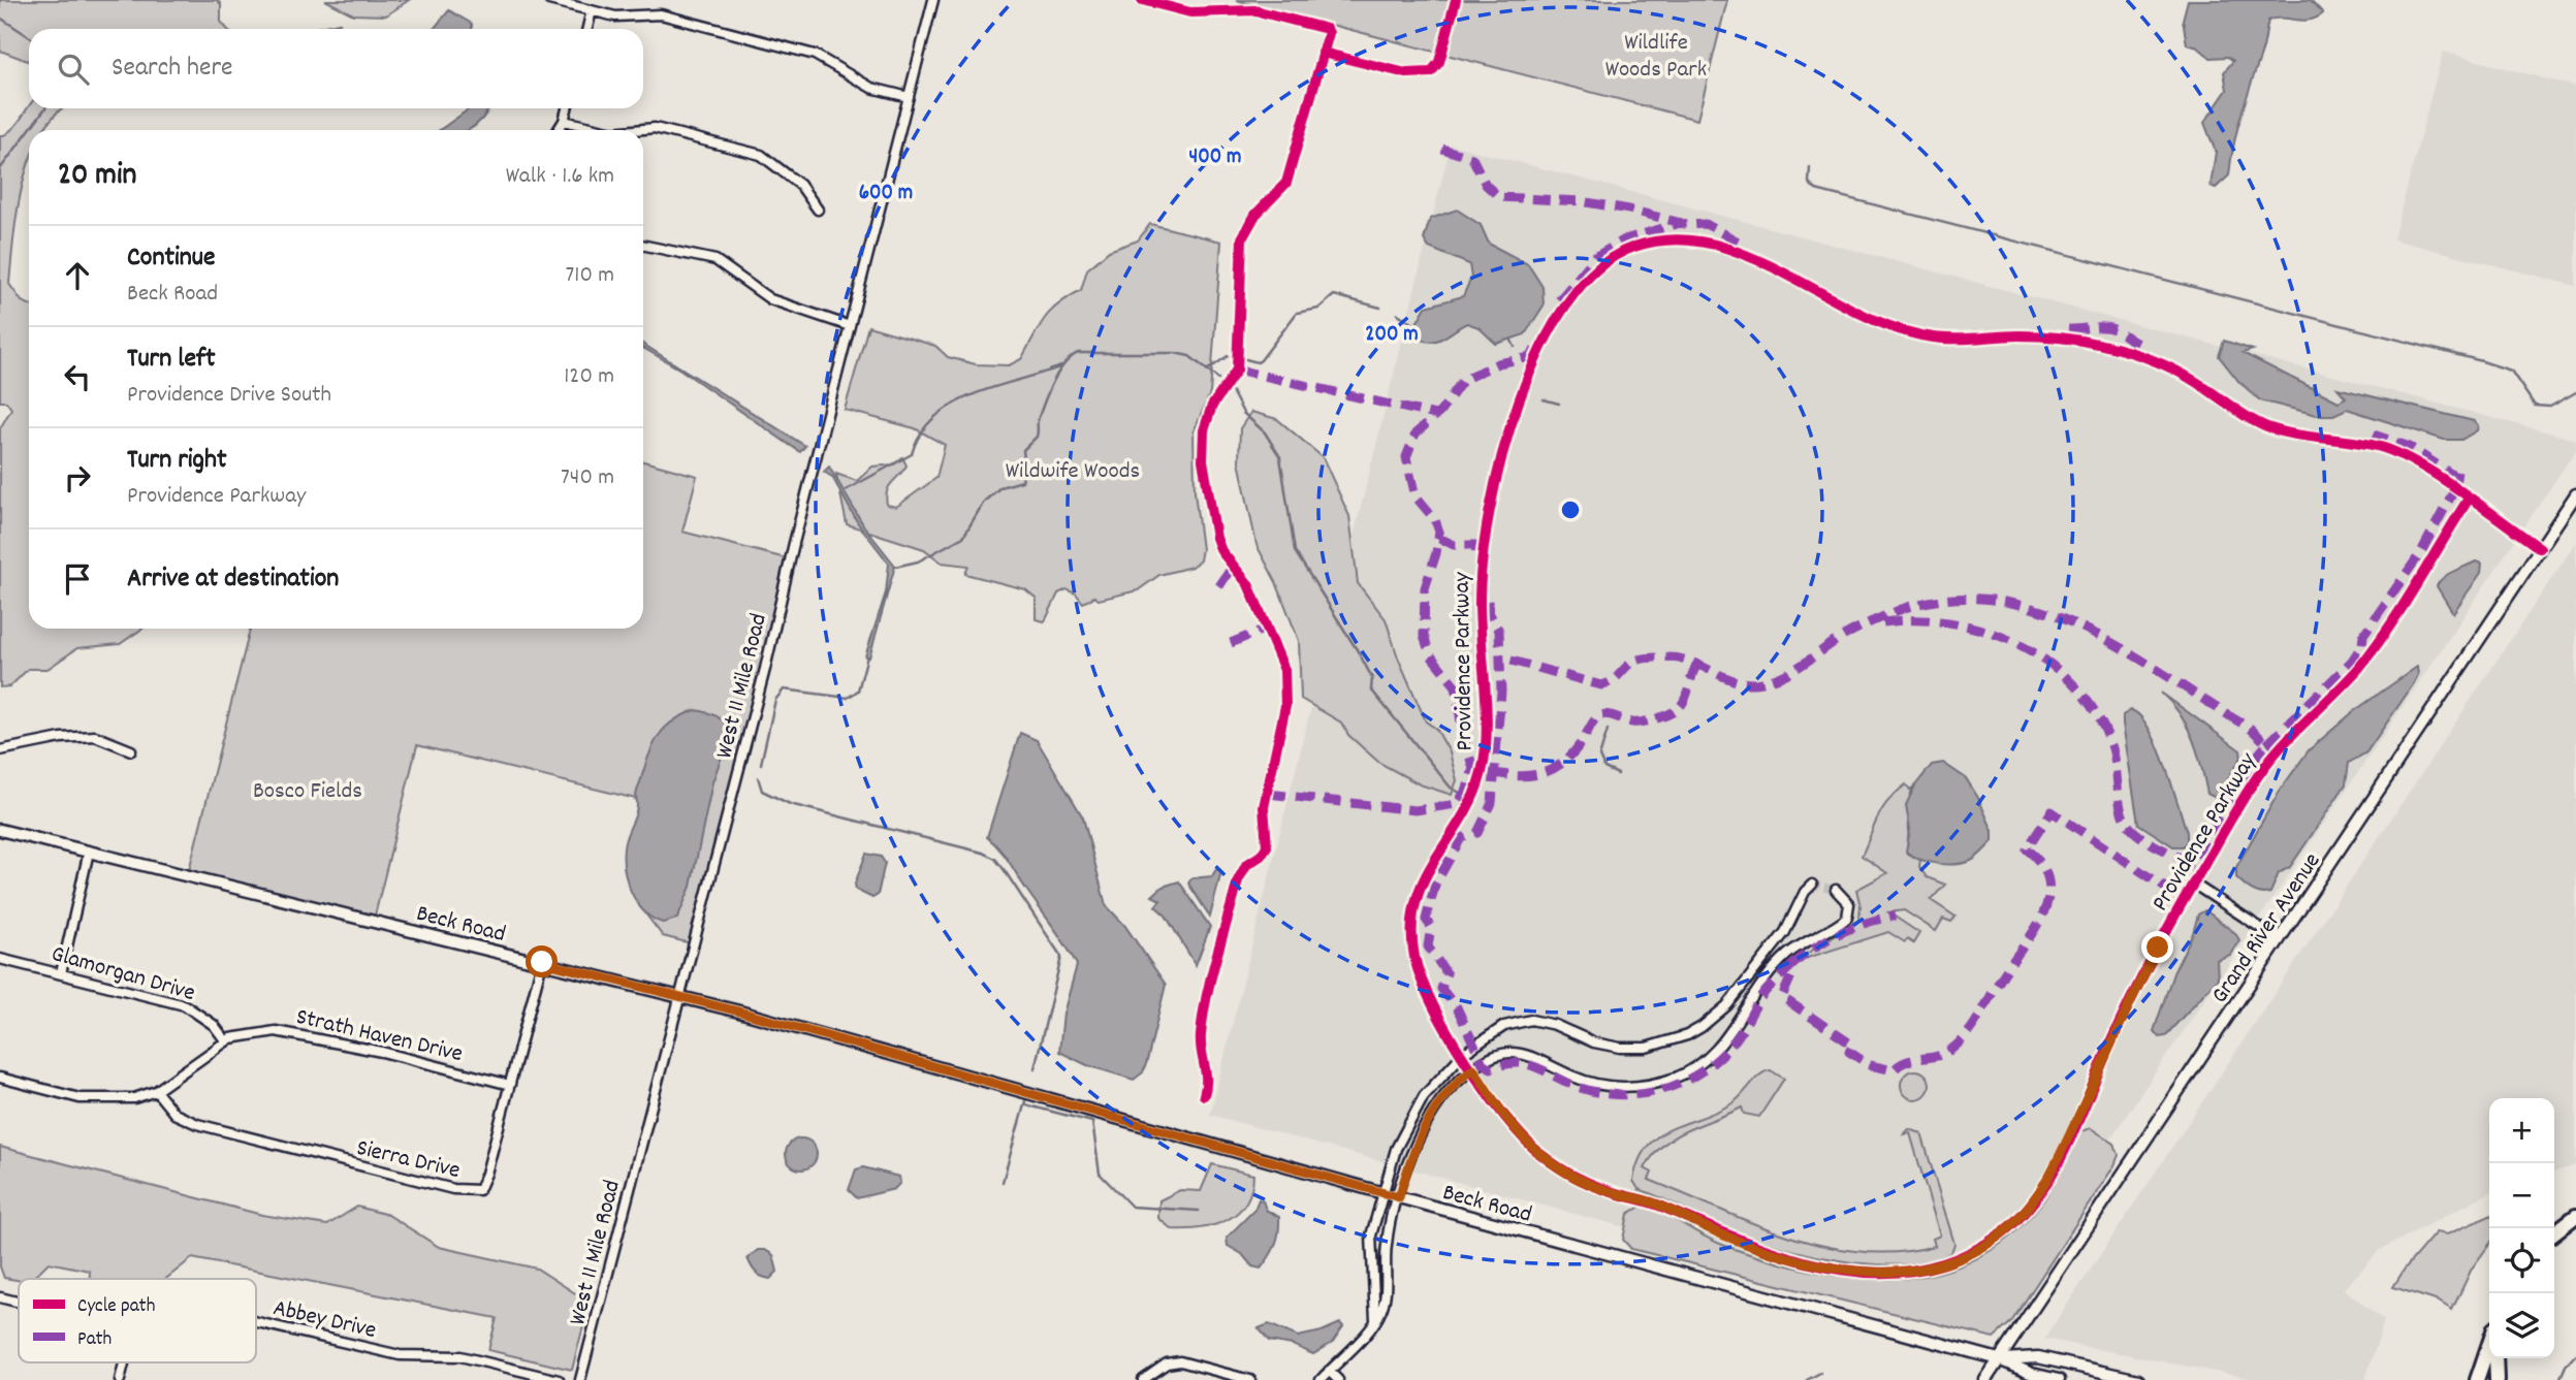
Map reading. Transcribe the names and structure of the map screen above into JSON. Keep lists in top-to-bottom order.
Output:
{
  "streets": {
    "main road": ["Beck Road", "Grand River Avenue"],
    "street": [
      "Providence Parkway",
      "West 11 Mile Road",
      "Glamorgan Drive",
      "Strath Haven Drive",
      "Sierra Drive",
      "Abbey Drive"
    ]
  },
  "crossings": [
    ["Providence Parkway", "Grand River Avenue"],
    ["West 11 Mile Road", "Beck Road"],
    ["Beck Road", "Grand River Avenue"],
    ["Beck Road", "Sierra Drive"],
    ["Glamorgan Drive", "Strath Haven Drive"],
    ["Strath Haven Drive", "Sierra Drive"]
  ],
  "parks": ["Wildlife Woods Park", "Wildwife Woods", "Bosco Fields"],
  "legend": ["Cycle path", "Path"],
  "page": {
    "search": "Search here",
    "heading": ["20 min", "Walk · 1.6 km"],
    "list": [
      ["Continue", "Beck Road", "710 m"],
      ["Turn left", "Providence Drive South", "120 m"],
      ["Turn right", "Providence Parkway", "740 m"],
      "Arrive at destination"
    ],
    "map_buttons": ["+", "−"]
  },
  "rings": ["400 m", "600 m", "200 m"]
}
